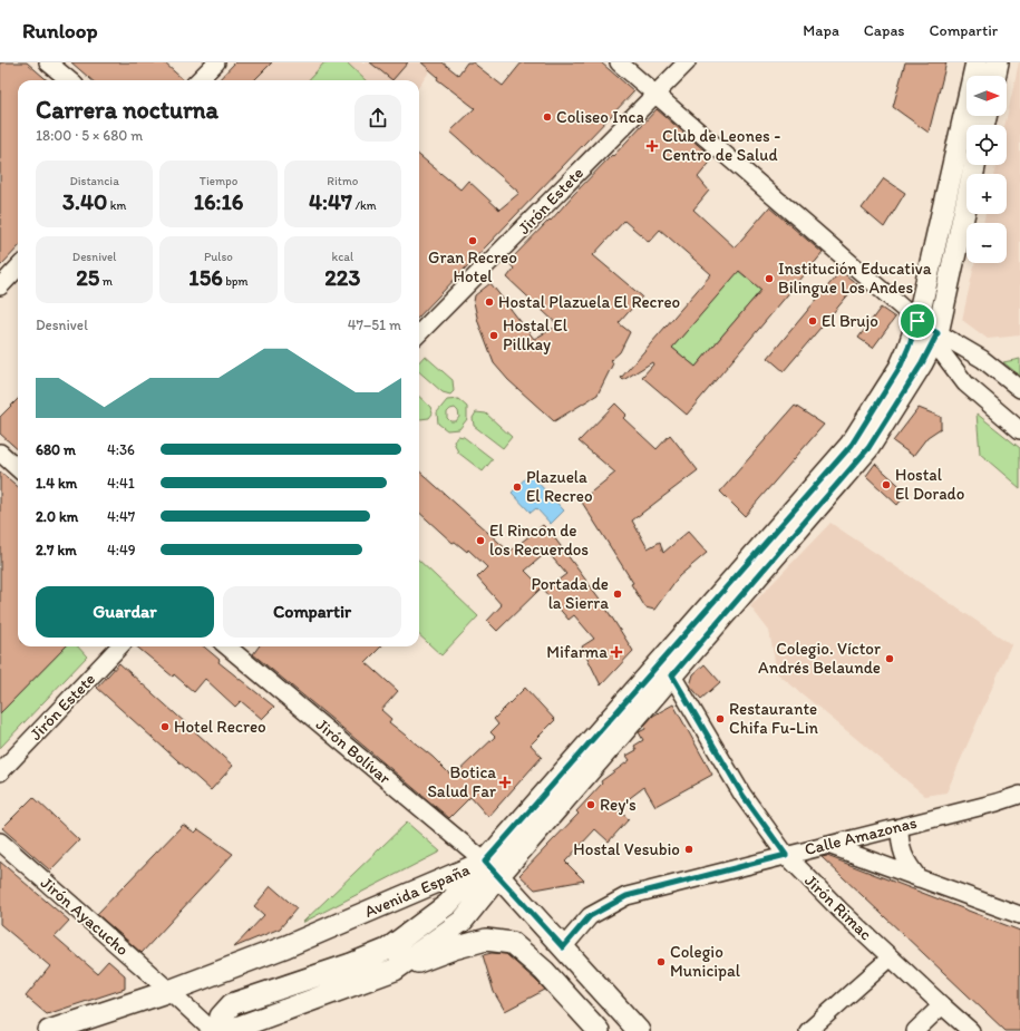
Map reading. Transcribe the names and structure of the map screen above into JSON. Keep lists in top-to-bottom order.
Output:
{
  "streets": {
    "main road": ["Avenida España"],
    "street": [
      "Jirón Estete",
      "Jirón Bolívar",
      "Calle Amazonas",
      "Jirón Rimac",
      "Jirón Ayacucho"
    ]
  },
  "crossings": [
    ["Jirón Bolívar", "Avenida España"],
    ["Calle Amazonas", "Jirón Rimac"],
    ["Avenida España", "Jirón Rimac"],
    ["Avenida España", "Jirón Ayacucho"]
  ],
  "places": {
    "other": [
      "Coliseo Inca",
      "Gran Recreo Hotel",
      "Institución Educativa Bilingue Los Andes",
      "Hostal Plazuela El Recreo",
      "El Brujo",
      "Hostal El Pillkay",
      "Hostal El Dorado",
      "Plazuela El Recreo",
      "El Rincon de los Recuerdos",
      "Portada de la Sierra",
      "Colegio. Víctor Andrés Belaunde",
      "Restaurante Chifa Fu-Lin",
      "Hotel Recreo",
      "Rey's",
      "Hostal Vesubio",
      "Colegio Municipal"
    ],
    "health": ["Club de Leones - Centro de Salud", "Mifarma", "Botica Salud Far"]
  },
  "north": "right",
  "page": {
    "header": "Runloop",
    "nav": ["Mapa", "Capas", "Compartir"],
    "map_buttons": ["+", "−"],
    "heading": ["Carrera nocturna", "18:00 · 5 × 680 m"],
    "stats": [
      ["Distancia", "3.40 km"],
      ["Tiempo", "16:16"],
      ["Ritmo", "4:47 /km"],
      ["Desnivel", "25 m"],
      ["Pulso", "156 bpm"],
      ["kcal", "223"]
    ],
    "chart": ["Desnivel", "47–51 m"],
    "list": [
      {
        "name": "680 m",
        "note": "4:36"
      },
      {
        "name": "1.4 km",
        "note": "4:41"
      },
      {
        "name": "2.0 km",
        "note": "4:47"
      },
      {
        "name": "2.7 km",
        "note": "4:49"
      }
    ],
    "buttons": ["Guardar", "Compartir"]
  }
}
